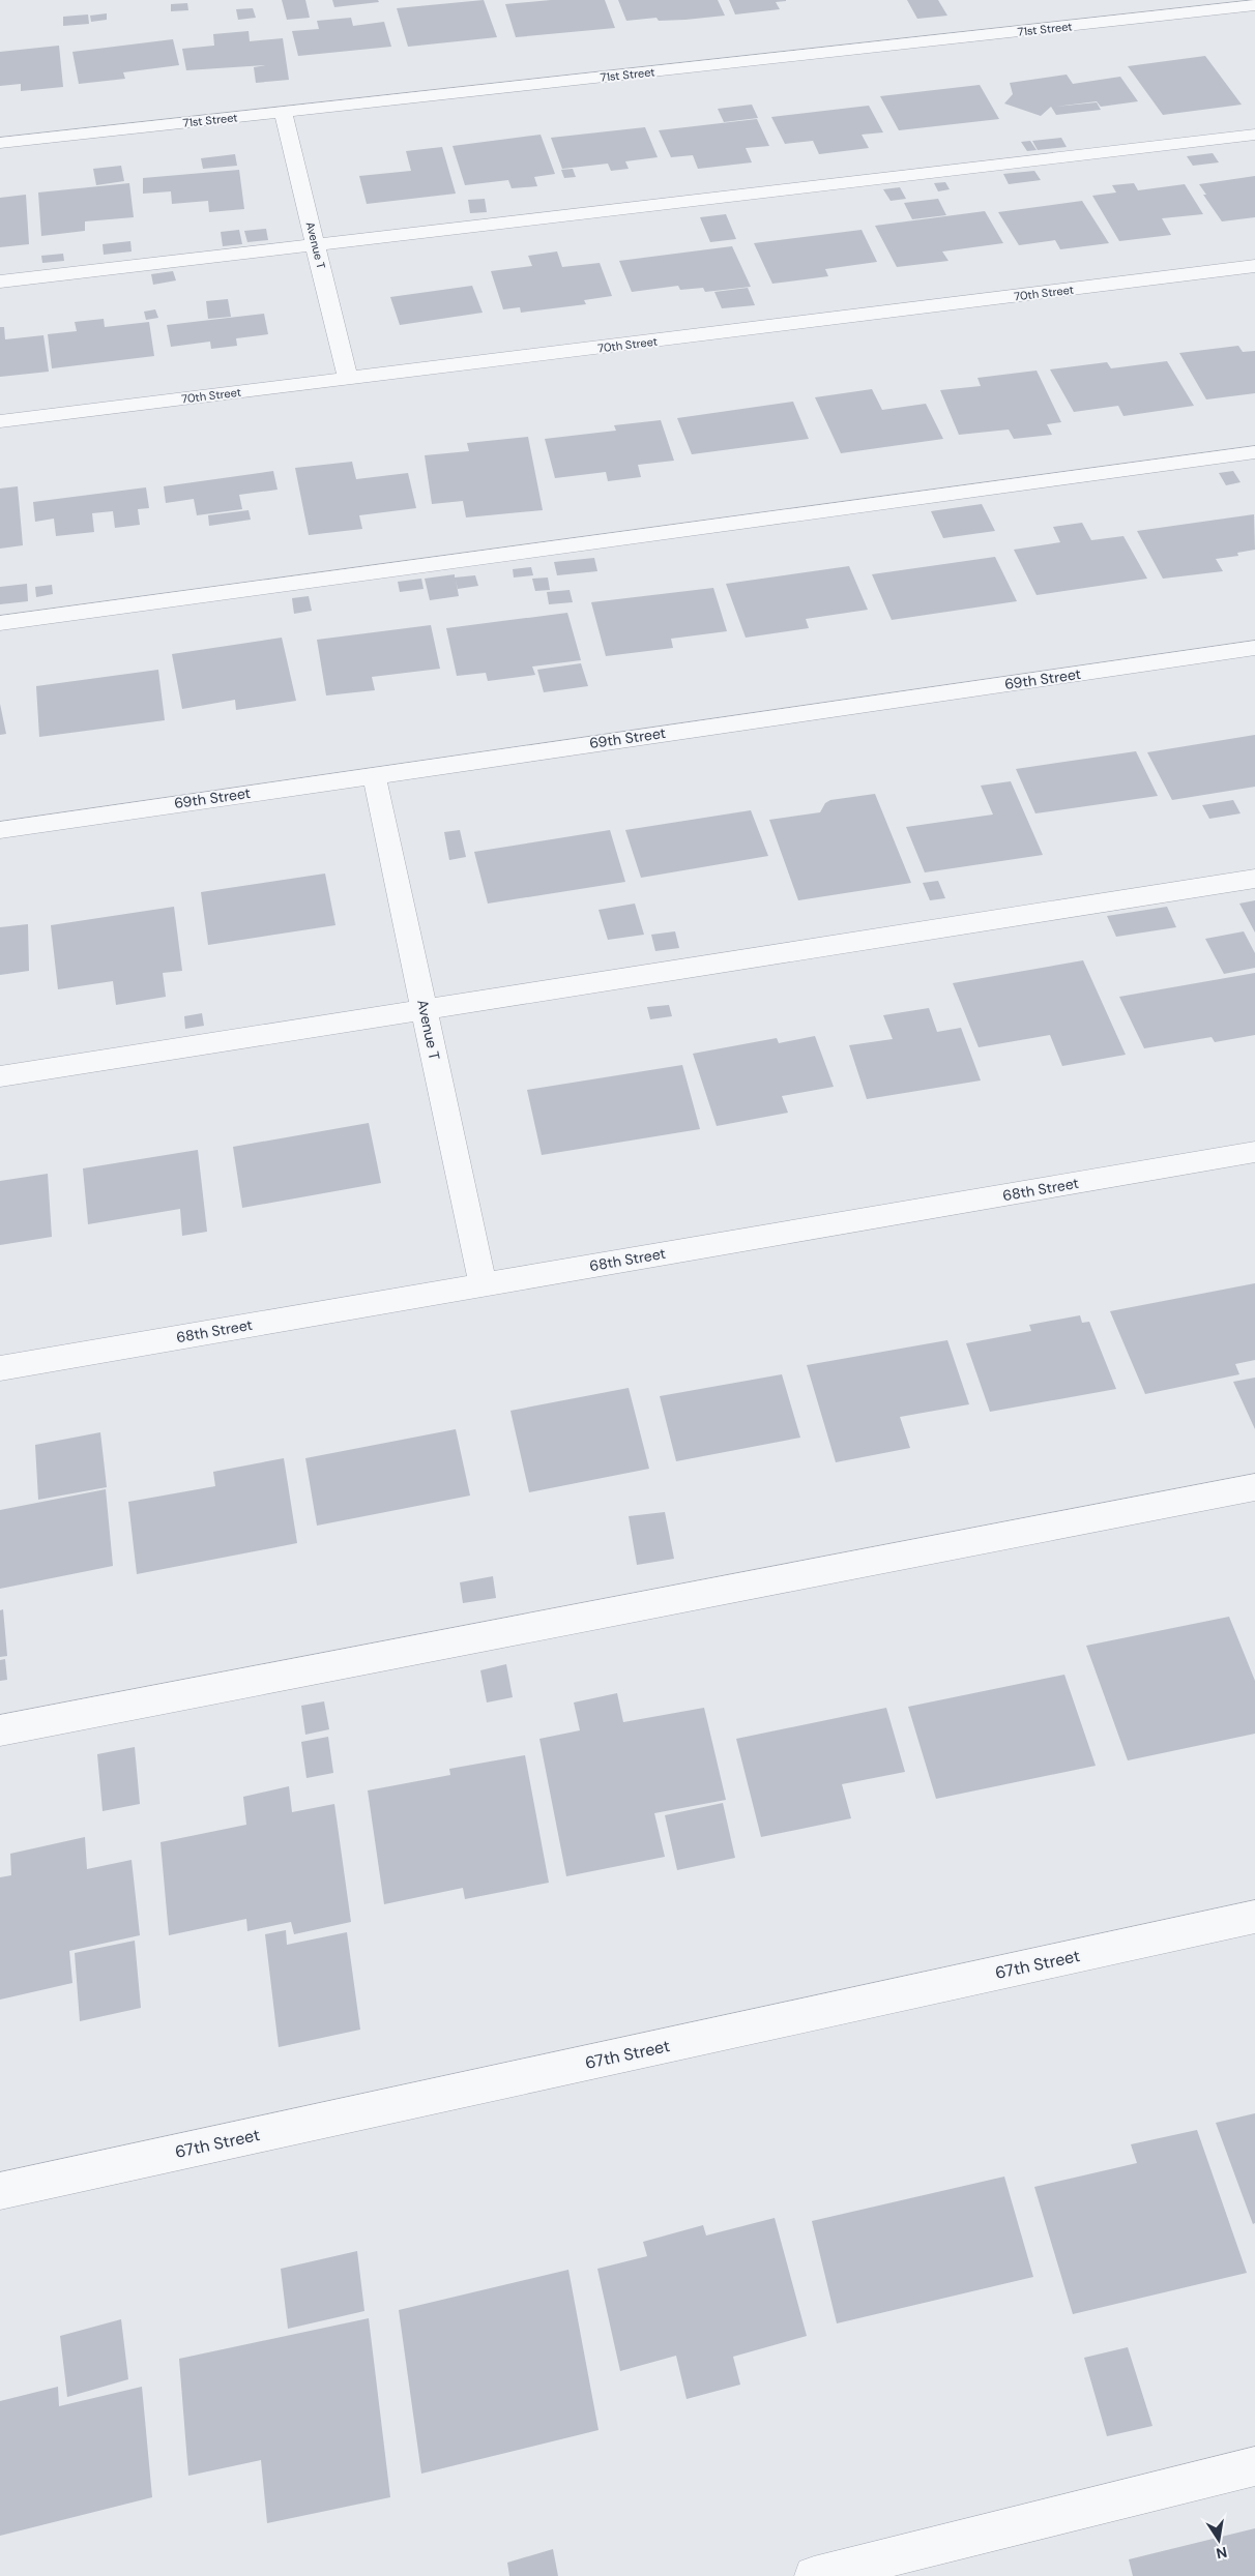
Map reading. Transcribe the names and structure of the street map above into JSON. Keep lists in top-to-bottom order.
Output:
{
  "streets": {
    "street": [
      "71st Street",
      "Avenue T",
      "70th Street",
      "69th Street",
      "68th Street",
      "67th Street"
    ]
  },
  "crossings": [
    ["71st Street", "Avenue T"],
    ["Avenue T", "70th Street"],
    ["Avenue T", "69th Street"],
    ["Avenue T", "68th Street"]
  ],
  "north": "bottom"
}
